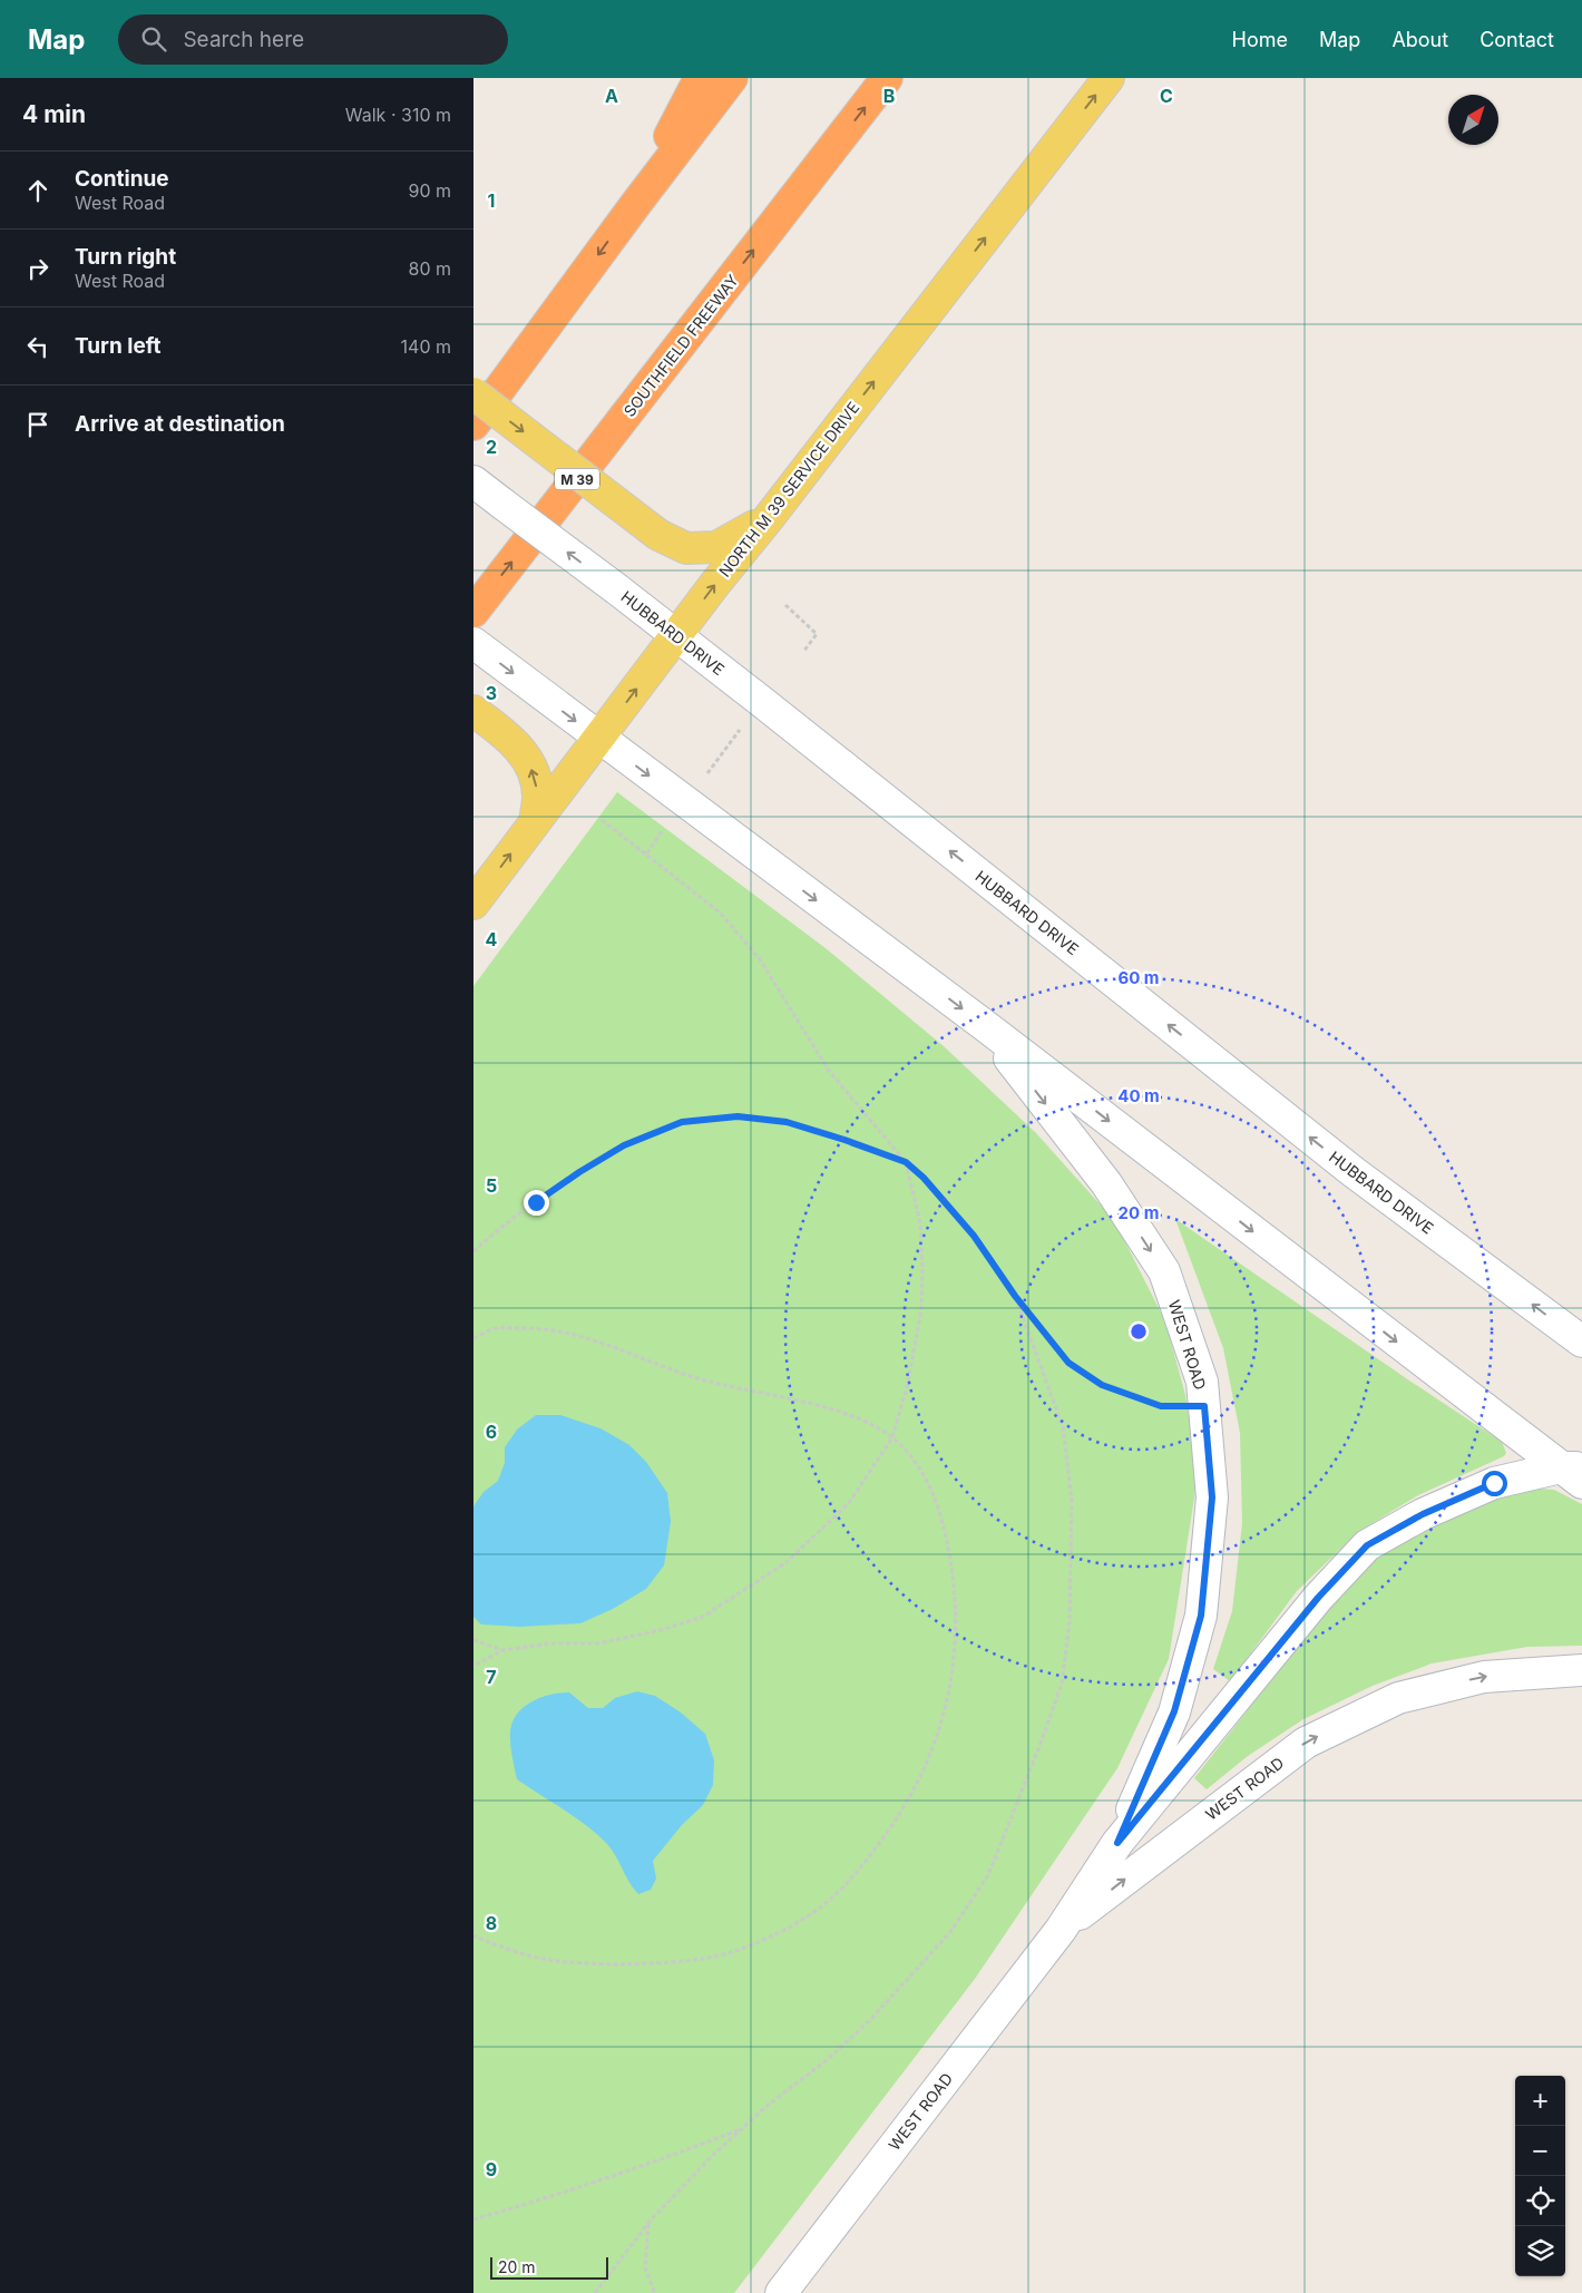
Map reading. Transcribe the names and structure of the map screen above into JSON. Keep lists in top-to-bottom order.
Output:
{
  "streets": {
    "highway": ["SOUTHFIELD FREEWAY", "M 39"],
    "main road": ["NORTH M 39 SERVICE DRIVE"],
    "street": ["HUBBARD DRIVE", "WEST ROAD"]
  },
  "crossings": [
    ["NORTH M 39 SERVICE DRIVE", "HUBBARD DRIVE"]
  ],
  "one_way": ["NORTH M 39 SERVICE DRIVE"],
  "scale_bar": "20 m",
  "north": "top right",
  "page": {
    "header": "Map",
    "search": "Search here",
    "nav": [
      "Home",
      "Map",
      "About",
      "Contact"
    ],
    "heading": ["4 min", "Walk · 310 m"],
    "list": [
      ["Continue", "West Road", "90 m"],
      ["Turn right", "West Road", "80 m"],
      ["Turn left", "140 m"],
      "Arrive at destination"
    ],
    "map_buttons": ["+", "−"],
    "scale": "20 m"
  },
  "grid": {
    "columns": ["A", "B", "C"],
    "rows": [
      "1",
      "2",
      "3",
      "4",
      "5",
      "6",
      "7",
      "8",
      "9"
    ]
  },
  "rings": ["60 m", "40 m", "20 m"]
}
